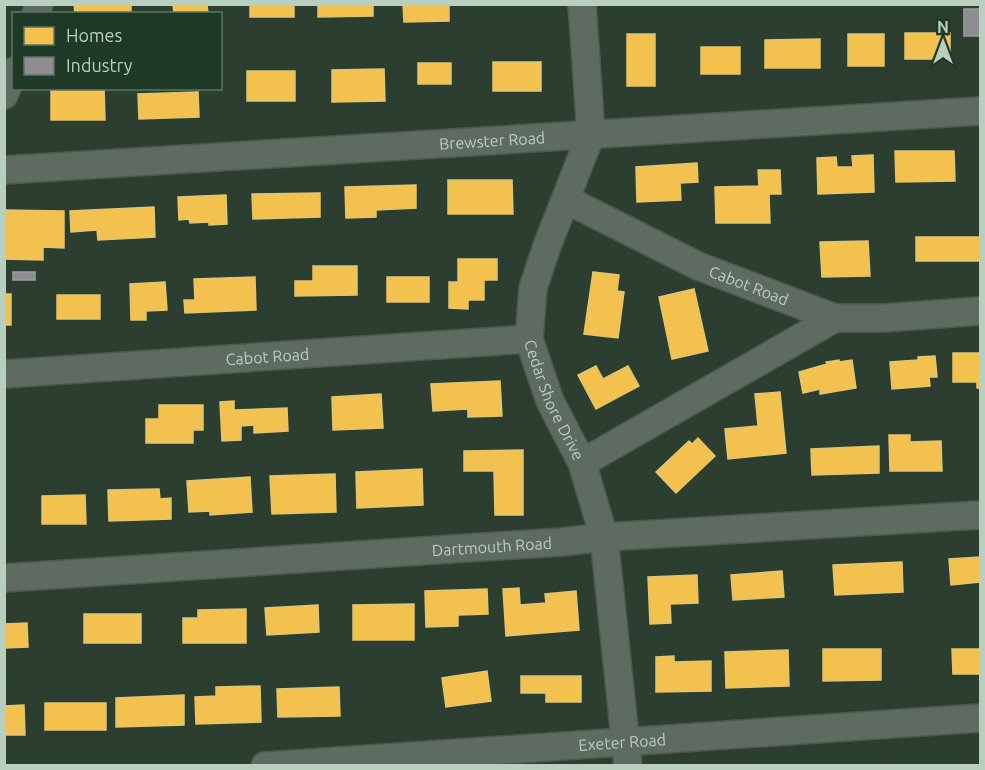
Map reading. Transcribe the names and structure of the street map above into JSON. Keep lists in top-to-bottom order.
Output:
{
  "streets": {
    "street": [
      "Brewster Road",
      "Cabot Road",
      "Cedar Shore Drive",
      "Dartmouth Road",
      "Exeter Road"
    ]
  },
  "crossings": [
    ["Brewster Road", "Cedar Shore Drive"],
    ["Cabot Road", "Cedar Shore Drive"],
    ["Cedar Shore Drive", "Dartmouth Road"],
    ["Cedar Shore Drive", "Exeter Road"]
  ],
  "legend": ["Homes", "Industry"],
  "north": "top"
}
